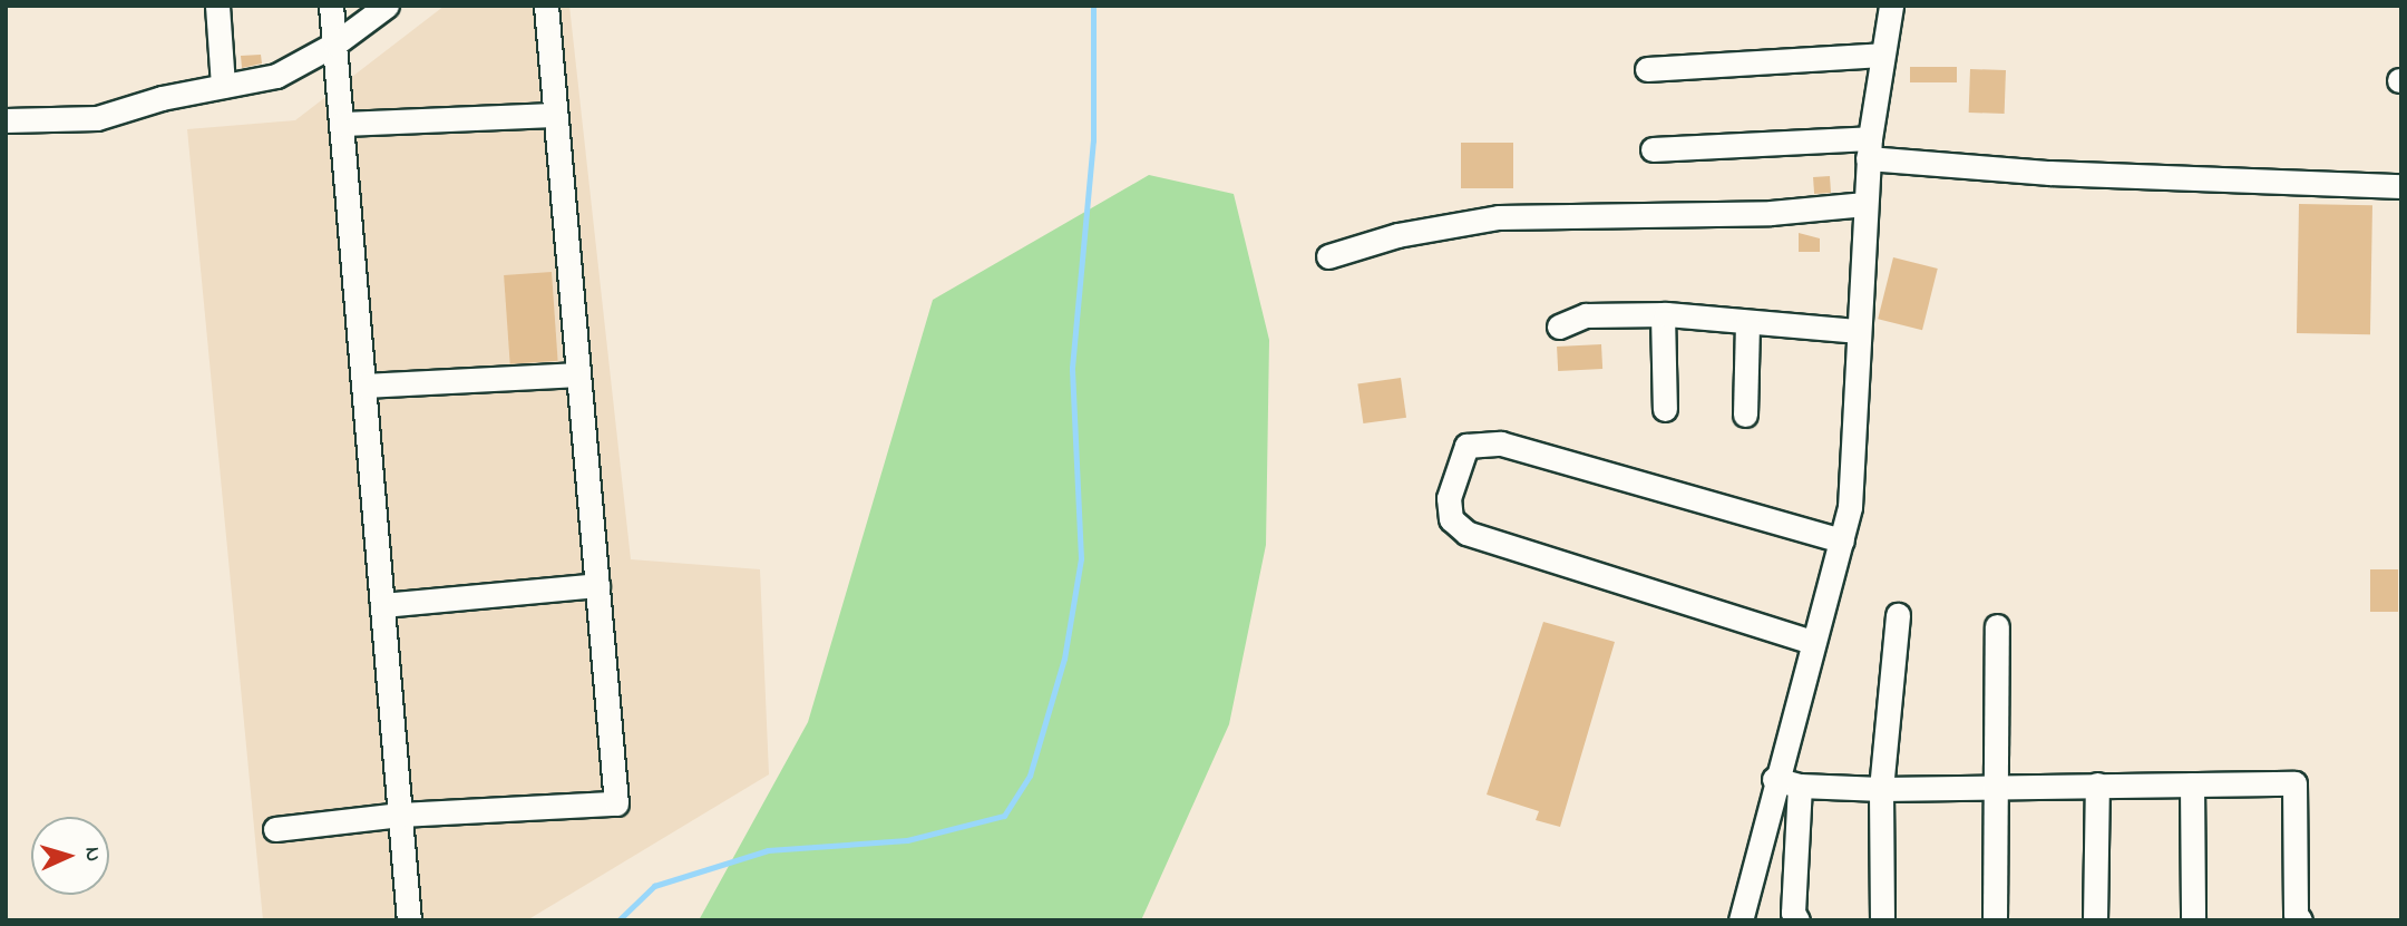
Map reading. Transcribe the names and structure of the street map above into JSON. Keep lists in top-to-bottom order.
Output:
{
  "north": "right"
}
